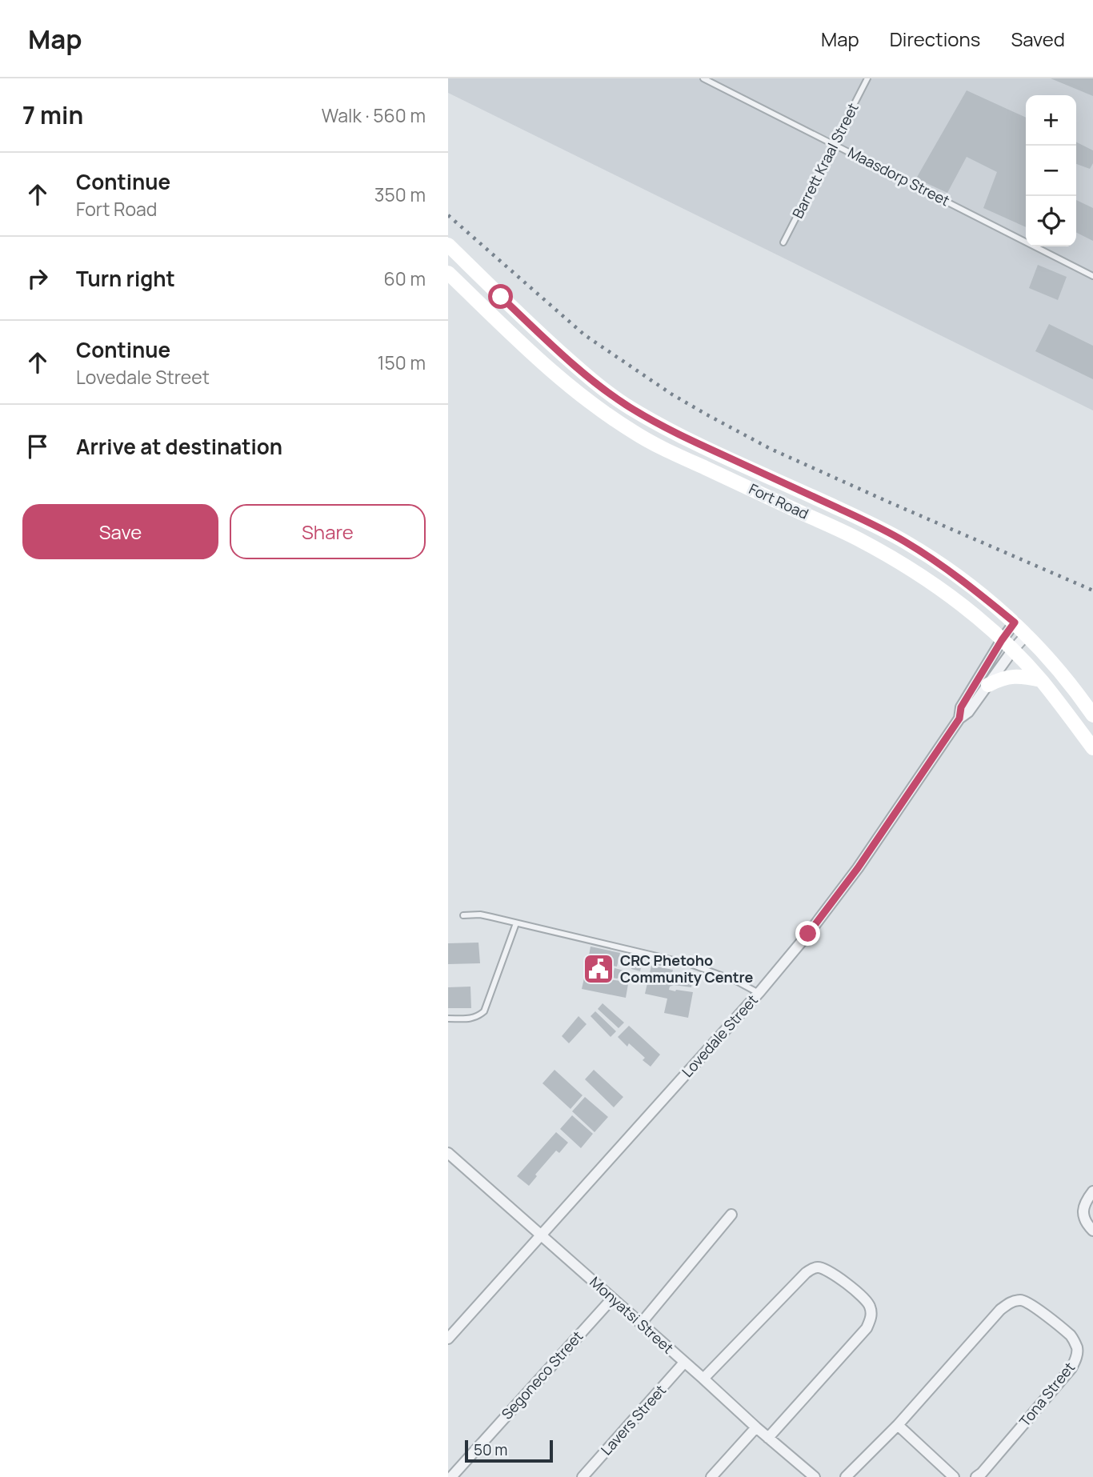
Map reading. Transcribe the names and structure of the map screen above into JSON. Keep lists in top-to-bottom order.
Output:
{
  "streets": {
    "main road": ["Fort Road"],
    "street": [
      "Lovedale Street",
      "Monyatsi Street",
      "Segoneco Street",
      "Tona Street",
      "Lavers Street"
    ],
    "lane": ["Barrett Kraal Street", "Maasdorp Street"]
  },
  "crossings": [
    ["Barrett Kraal Street", "Maasdorp Street"],
    ["Fort Road", "Lovedale Street"],
    ["Lovedale Street", "Monyatsi Street"],
    ["Monyatsi Street", "Segoneco Street"],
    ["Monyatsi Street", "Lavers Street"]
  ],
  "places": {
    "public building": ["CRC Phetoho Community Centre"]
  },
  "scale_bar": "50 m",
  "page": {
    "header": "Map",
    "nav": ["Map", "Directions", "Saved"],
    "heading": ["7 min", "Walk · 560 m"],
    "map_buttons": ["+", "−"],
    "list": [
      ["Continue", "Fort Road", "350 m"],
      ["Turn right", "60 m"],
      ["Continue", "Lovedale Street", "150 m"],
      "Arrive at destination"
    ],
    "buttons": ["Save", "Share"],
    "scale": "50 m"
  }
}
